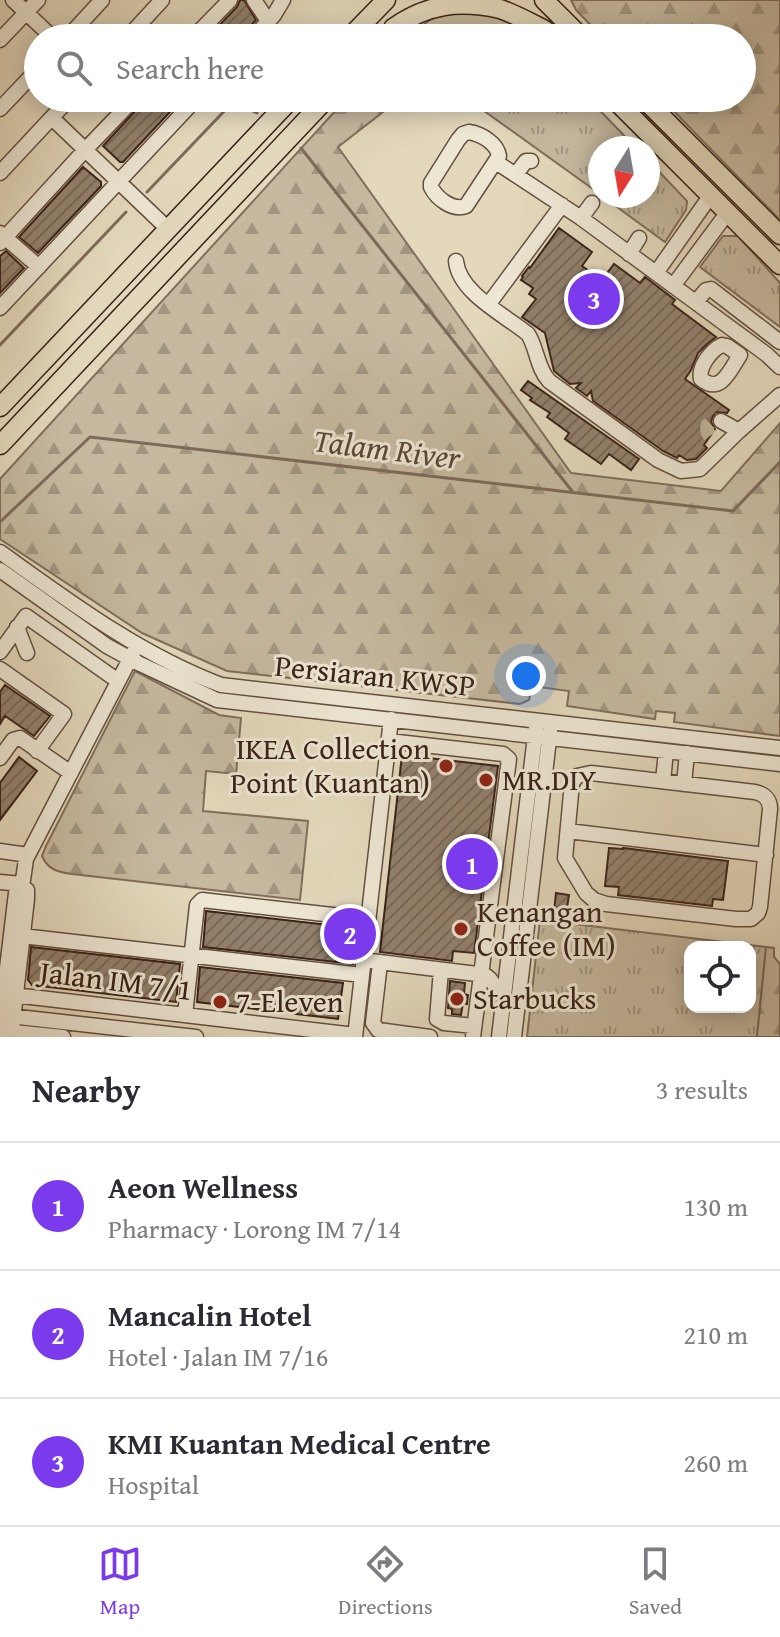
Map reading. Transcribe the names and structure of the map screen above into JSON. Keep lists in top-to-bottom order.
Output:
{
  "streets": {
    "street": ["Persiaran KWSP", "Jalan IM 7/1"]
  },
  "water": ["Talam River"],
  "places": [
    "IKEA Collection Point (Kuantan)",
    "MR.DIY",
    "Kenangan Coffee (IM)",
    "Starbucks",
    "7-Eleven"
  ],
  "north": "bottom",
  "page": {
    "search": "Search here",
    "pins": ["3", "1", "2"],
    "heading": ["Nearby", "3 results"],
    "list": [
      {
        "mark": "1",
        "name": "Aeon Wellness",
        "note": "Pharmacy · Lorong IM 7/14",
        "value": "130 m"
      },
      {
        "mark": "2",
        "name": "Mancalin Hotel",
        "note": "Hotel · Jalan IM 7/16",
        "value": "210 m"
      },
      {
        "mark": "3",
        "name": "KMI Kuantan Medical Centre",
        "note": "Hospital",
        "value": "260 m"
      }
    ],
    "nav": ["Map", "Directions", "Saved"]
  }
}
